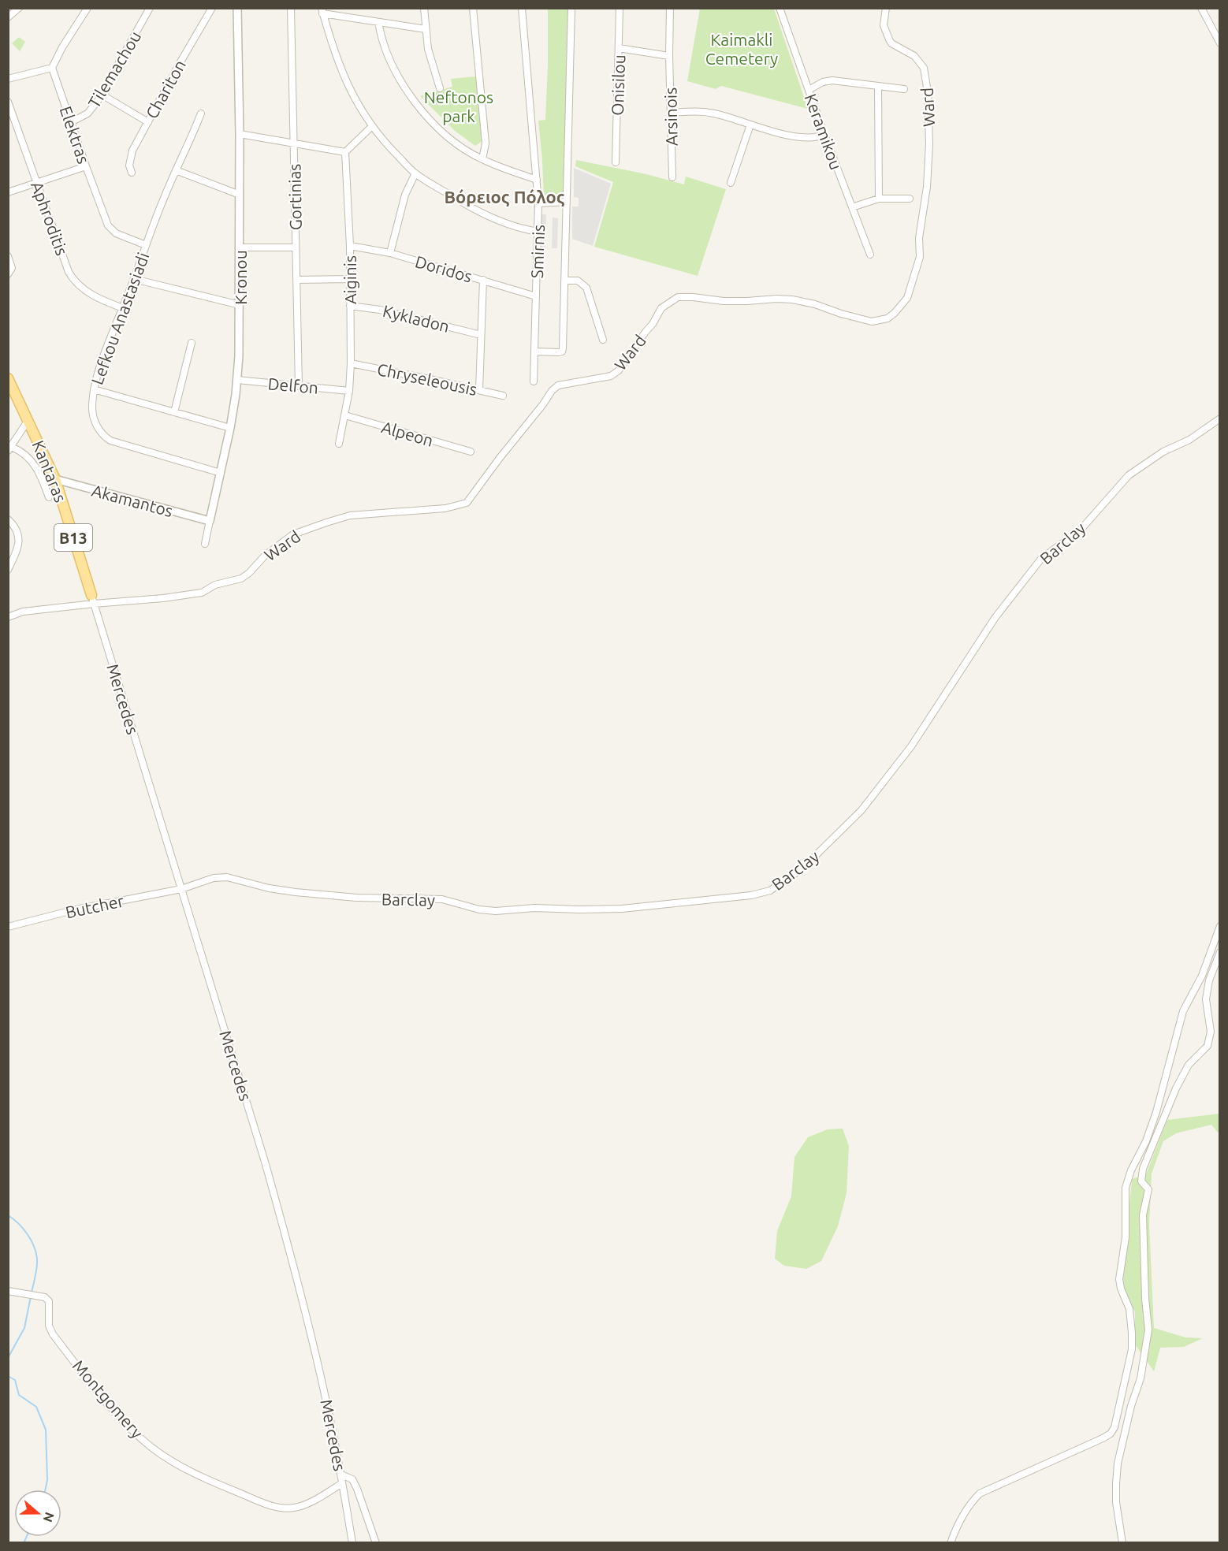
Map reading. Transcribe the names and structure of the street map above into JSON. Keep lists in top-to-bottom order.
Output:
{
  "streets": {
    "main road": ["Kantaras", "B13"],
    "street": [
      "Tilemachou",
      "Onisilou",
      "Chariton",
      "Ward",
      "Arsinois",
      "Keramikou",
      "Elektras",
      "Gortinias",
      "Aphroditis",
      "Smirnis",
      "Doridos",
      "Kronou",
      "Aiginis",
      "Lefkou Anastasiadi",
      "Kykladon",
      "Chryseleousis",
      "Delfon",
      "Alpeon",
      "Akamantos",
      "Barclay",
      "Mercedes",
      "Butcher",
      "Montgomery"
    ]
  },
  "crossings": [
    ["Tilemachou", "Elektras"],
    ["Ward", "Kantaras"],
    ["Ward", "Mercedes"],
    ["Elektras", "Lefkou Anastasiadi"],
    ["Gortinias", "Delfon"],
    ["Aphroditis", "Lefkou Anastasiadi"],
    ["Smirnis", "Doridos"],
    ["Doridos", "Aiginis"],
    ["Kronou", "Lefkou Anastasiadi"],
    ["Kronou", "Delfon"],
    ["Kronou", "Akamantos"],
    ["Aiginis", "Kykladon"],
    ["Aiginis", "Chryseleousis"],
    ["Aiginis", "Delfon"],
    ["Aiginis", "Alpeon"],
    ["Kantaras", "Akamantos"],
    ["Kantaras", "Mercedes"],
    ["Barclay", "Mercedes"],
    ["Barclay", "Butcher"],
    ["Mercedes", "Butcher"],
    ["Mercedes", "Montgomery"]
  ],
  "districts": ["Βόρειος Πόλος"],
  "parks": ["Kaimakli Cemetery", "Neftonos park"],
  "north": "right"
}
